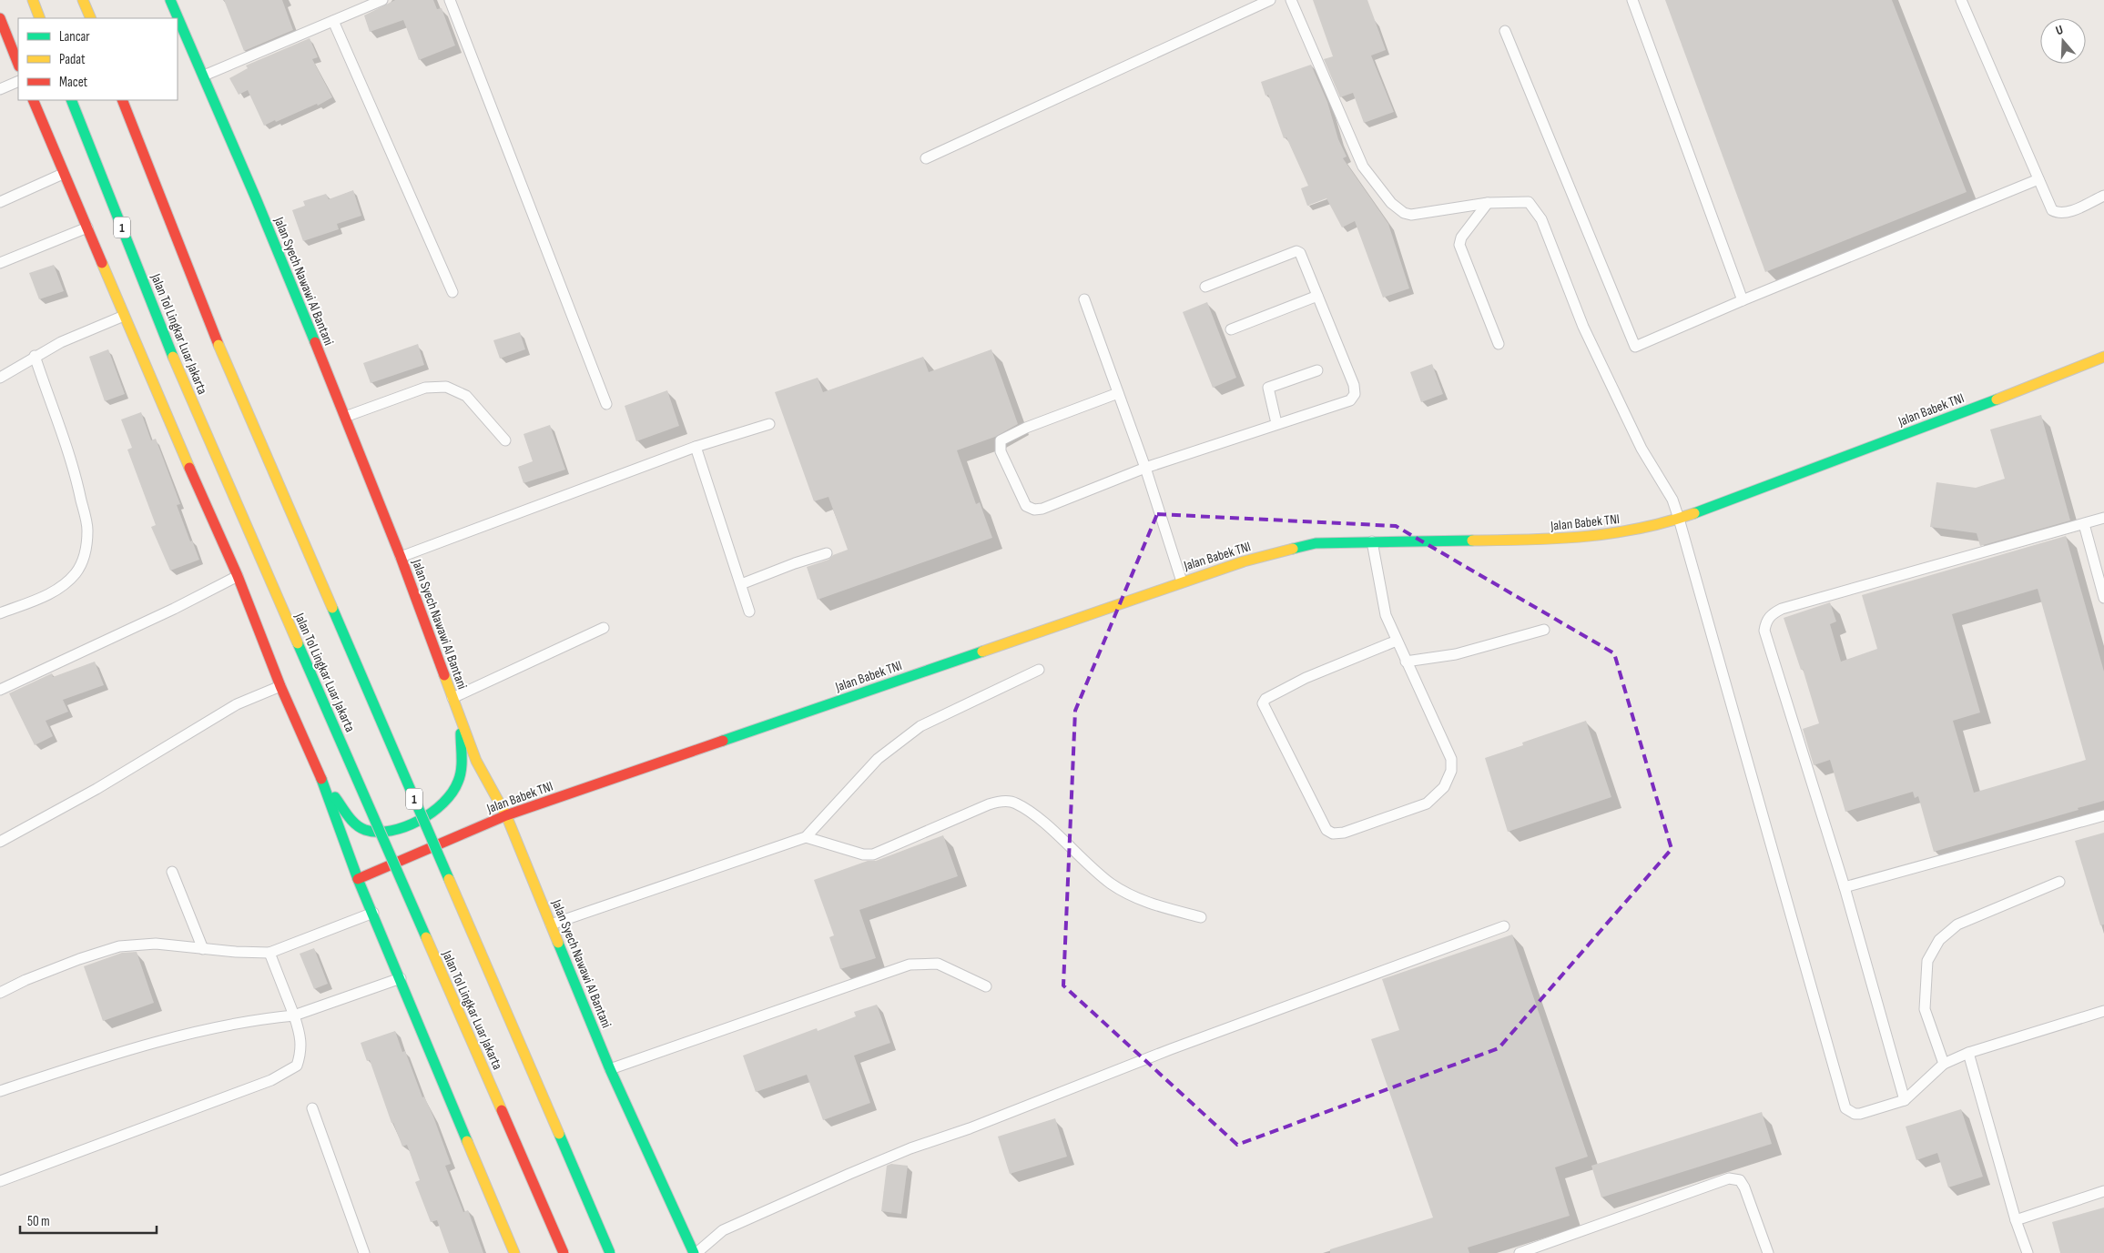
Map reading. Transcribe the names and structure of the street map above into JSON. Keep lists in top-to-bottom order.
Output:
{
  "streets": {
    "main road": [
      "1",
      "Jalan Syech Nawawi Al Bantani",
      "Jalan Tol Lingkar Luar Jakarta",
      "Jalan Babek TNI"
    ]
  },
  "crossings": [
    ["Jalan Syech Nawawi Al Bantani", "Jalan Babek TNI"]
  ],
  "legend": ["Lancar", "Padat", "Macet"],
  "scale_bar": "50 m",
  "north": "top"
}
